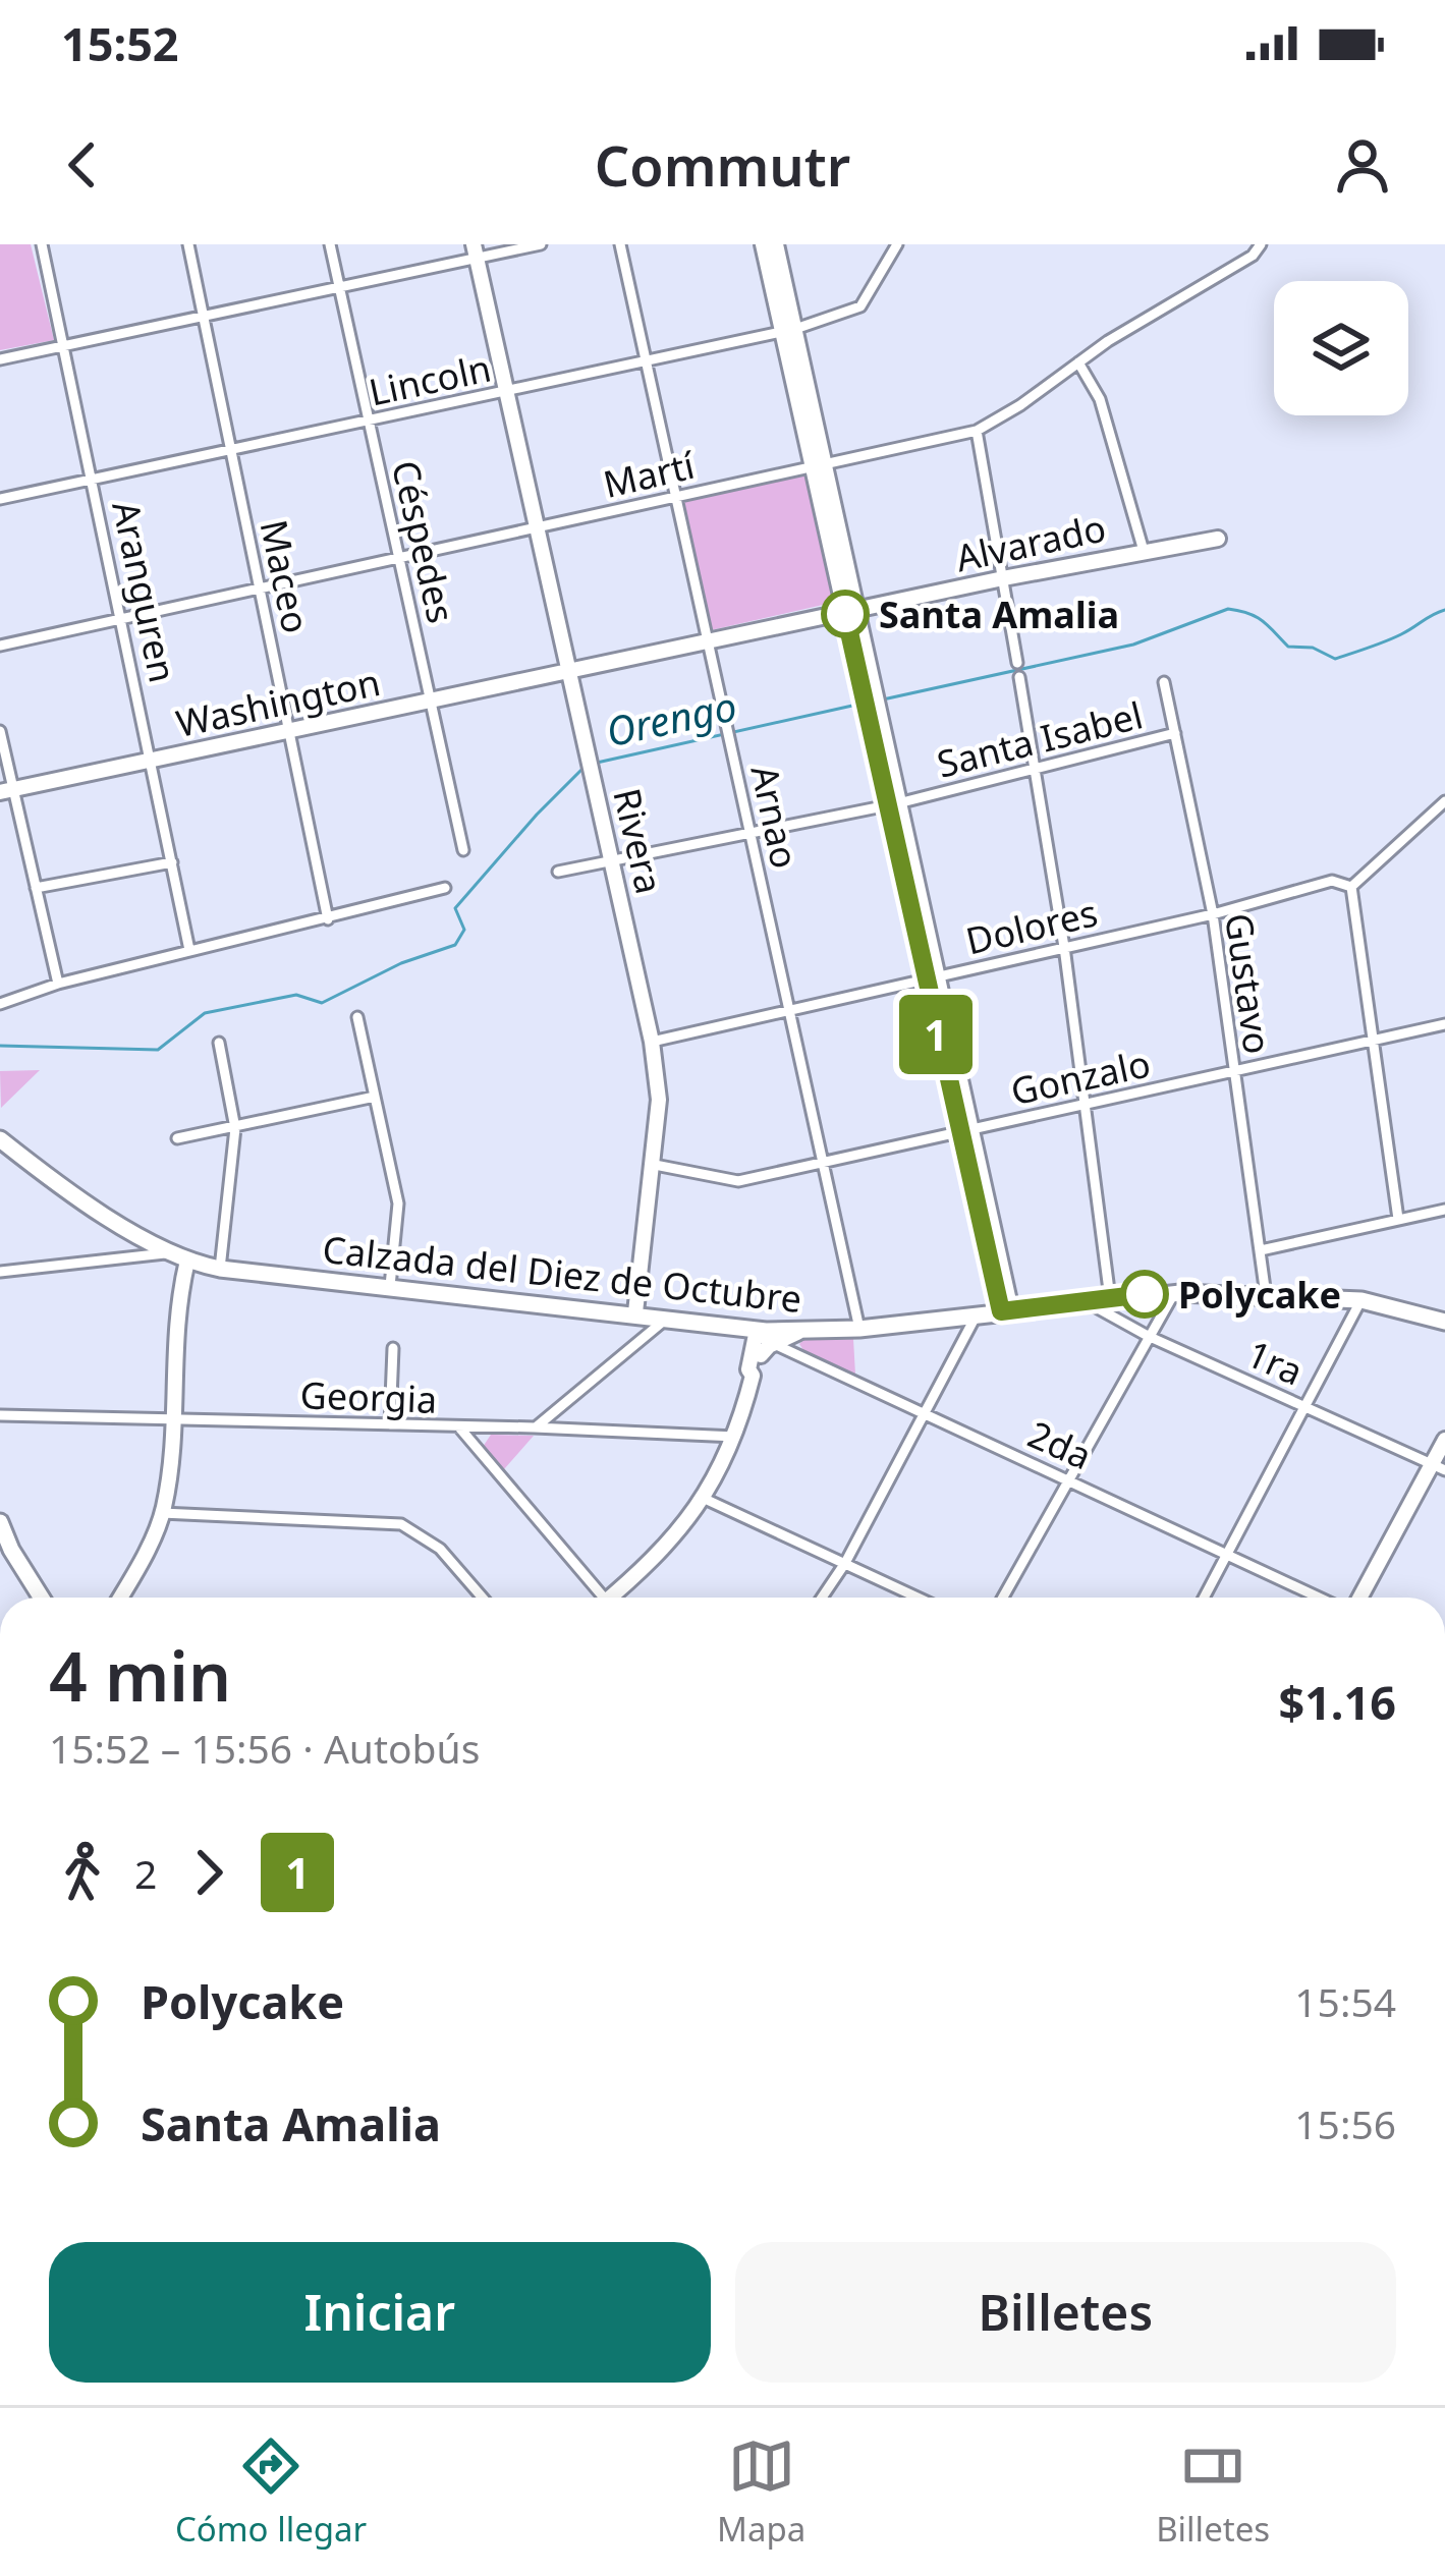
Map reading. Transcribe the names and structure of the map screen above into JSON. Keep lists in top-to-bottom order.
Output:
{
  "streets": {
    "main road": ["Calzada del Diez de Octubre"],
    "street": [
      "Lincoln",
      "Martí",
      "Céspedes",
      "Alvarado",
      "Maceo",
      "Aranguren",
      "Washington",
      "Santa Isabel",
      "Arnao",
      "Rivera",
      "Dolores",
      "Gustavo",
      "Gonzalo",
      "1ra",
      "Georgia",
      "2da"
    ]
  },
  "crossings": [
    ["Lincoln", "Céspedes"],
    ["Lincoln", "Maceo"],
    ["Lincoln", "Aranguren"],
    ["Lincoln", "Arnao"],
    ["Lincoln", "Rivera"],
    ["Martí", "Céspedes"],
    ["Martí", "Maceo"],
    ["Martí", "Aranguren"],
    ["Martí", "Arnao"],
    ["Martí", "Rivera"],
    ["Céspedes", "Washington"],
    ["Alvarado", "Washington"],
    ["Alvarado", "Arnao"],
    ["Alvarado", "Rivera"],
    ["Maceo", "Washington"],
    ["Aranguren", "Washington"],
    ["Washington", "Rivera"],
    ["Santa Isabel", "Arnao"],
    ["Santa Isabel", "Rivera"],
    ["Santa Isabel", "Gustavo"],
    ["Arnao", "Dolores"],
    ["Arnao", "Gonzalo"],
    ["Arnao", "Calzada del Diez de Octubre"],
    ["Rivera", "Dolores"],
    ["Rivera", "Gonzalo"],
    ["Rivera", "Calzada del Diez de Octubre"],
    ["Dolores", "Gustavo"],
    ["Gustavo", "Gonzalo"],
    ["Gustavo", "Calzada del Diez de Octubre"],
    ["Calzada del Diez de Octubre", "1ra"],
    ["Calzada del Diez de Octubre", "2da"]
  ],
  "water": ["Orengo"],
  "places": ["Santa Amalia", "Polycake"],
  "lines": ["bus line 1"],
  "page": {
    "status": "15:52",
    "header": "Commutr",
    "on_map": "1",
    "heading": ["4 min", "15:52 – 15:56 · Autobús", "$1.16"],
    "legs": ["2", "1"],
    "list": [
      {
        "name": "Polycake",
        "value": "15:54"
      },
      {
        "name": "Santa Amalia",
        "value": "15:56"
      }
    ],
    "buttons": ["Iniciar", "Billetes"],
    "tabs": ["Cómo llegar", "Mapa", "Billetes"]
  }
}
